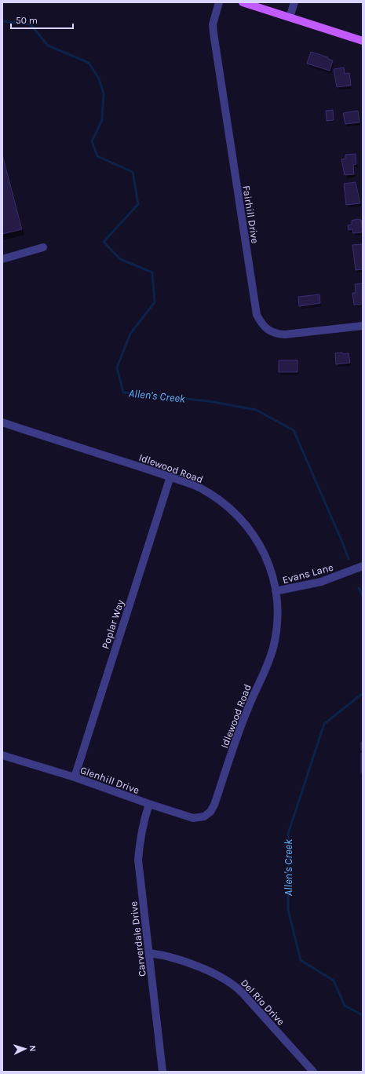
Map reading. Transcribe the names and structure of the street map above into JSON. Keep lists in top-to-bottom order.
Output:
{
  "streets": {
    "street": [
      "Fairhill Drive",
      "Idlewood Road",
      "Evans Lane",
      "Poplar Way",
      "Glenhill Drive",
      "Carverdale Drive",
      "Del Rio Drive"
    ]
  },
  "crossings": [
    ["Idlewood Road", "Evans Lane"],
    ["Idlewood Road", "Poplar Way"],
    ["Idlewood Road", "Glenhill Drive"],
    ["Poplar Way", "Glenhill Drive"],
    ["Glenhill Drive", "Carverdale Drive"],
    ["Carverdale Drive", "Del Rio Drive"]
  ],
  "water": ["Allen's Creek"],
  "scale_bar": "50 m",
  "north": "right"
}
